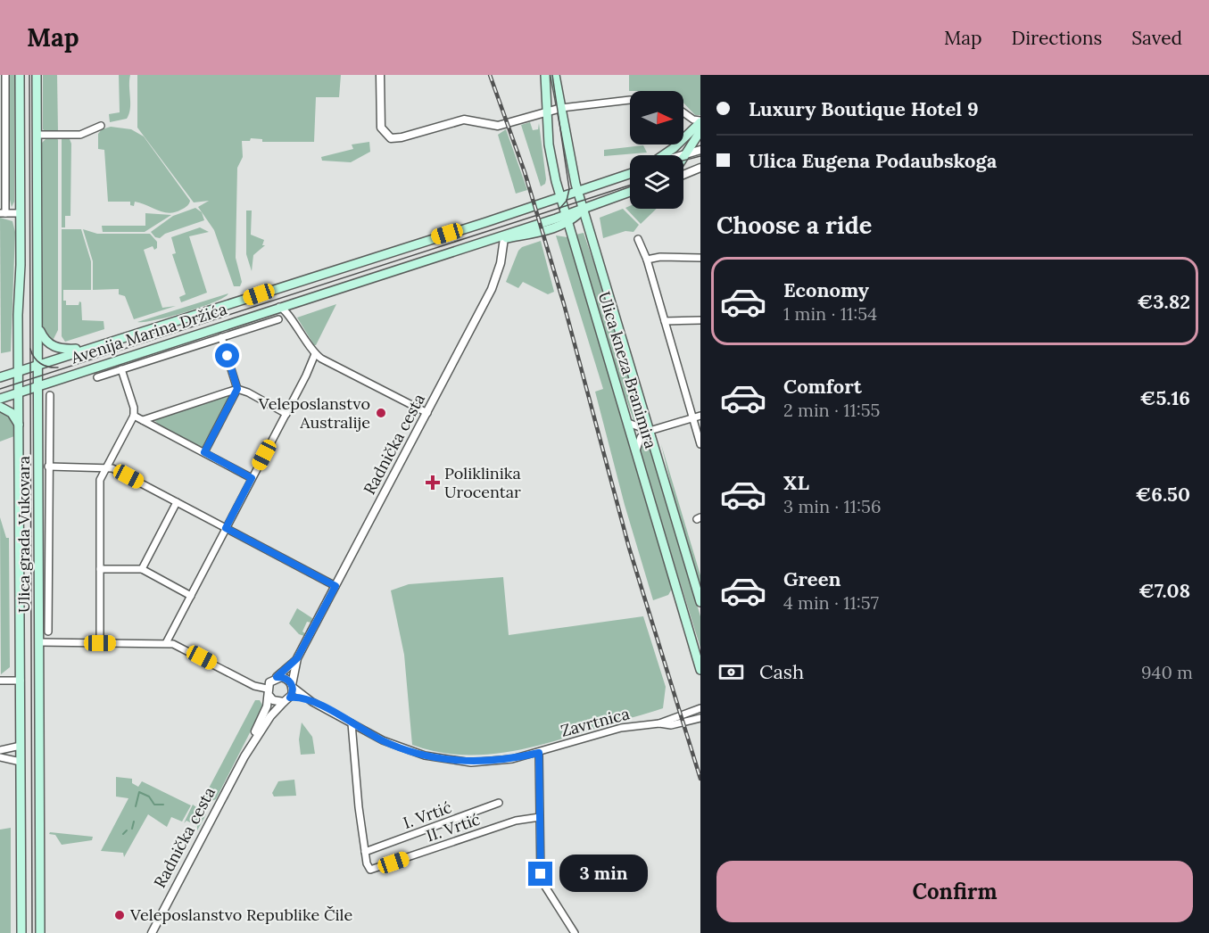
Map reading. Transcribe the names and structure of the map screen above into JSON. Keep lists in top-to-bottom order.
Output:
{
  "streets": {
    "main road": ["Avenija Marina Držića", "Ulica kneza Branimira", "Ulica grada Vukovara"],
    "street": [
      "Radnička cesta",
      "Zavrtnica",
      "I. Vrtić",
      "II. Vrtić"
    ]
  },
  "crossings": [
    ["Avenija Marina Držića", "Ulica kneza Branimira"],
    ["Avenija Marina Držića", "Ulica grada Vukovara"],
    ["I. Vrtić", "II. Vrtić"]
  ],
  "places": {
    "other": ["Veleposlanstvo Australije", "Veleposlanstvo Republike Čile"],
    "health": ["Poliklinika Urocentar"]
  },
  "north": "right",
  "page": {
    "header": "Map",
    "nav": ["Map", "Directions", "Saved"],
    "banner": ["Luxury Boutique Hotel 9", "Ulica Eugena Podaubskoga"],
    "heading": "Choose a ride",
    "list": [
      {
        "name": "Economy",
        "note": "1 min · 11:54",
        "value": "€3.82"
      },
      {
        "name": "Comfort",
        "note": "2 min · 11:55",
        "value": "€5.16"
      },
      {
        "name": "XL",
        "note": "3 min · 11:56",
        "value": "€6.50"
      },
      {
        "name": "Green",
        "note": "4 min · 11:57",
        "value": "€7.08"
      }
    ],
    "pay": ["Cash", "940 m"],
    "buttons": "Confirm",
    "bubble": "3 min"
  }
}
